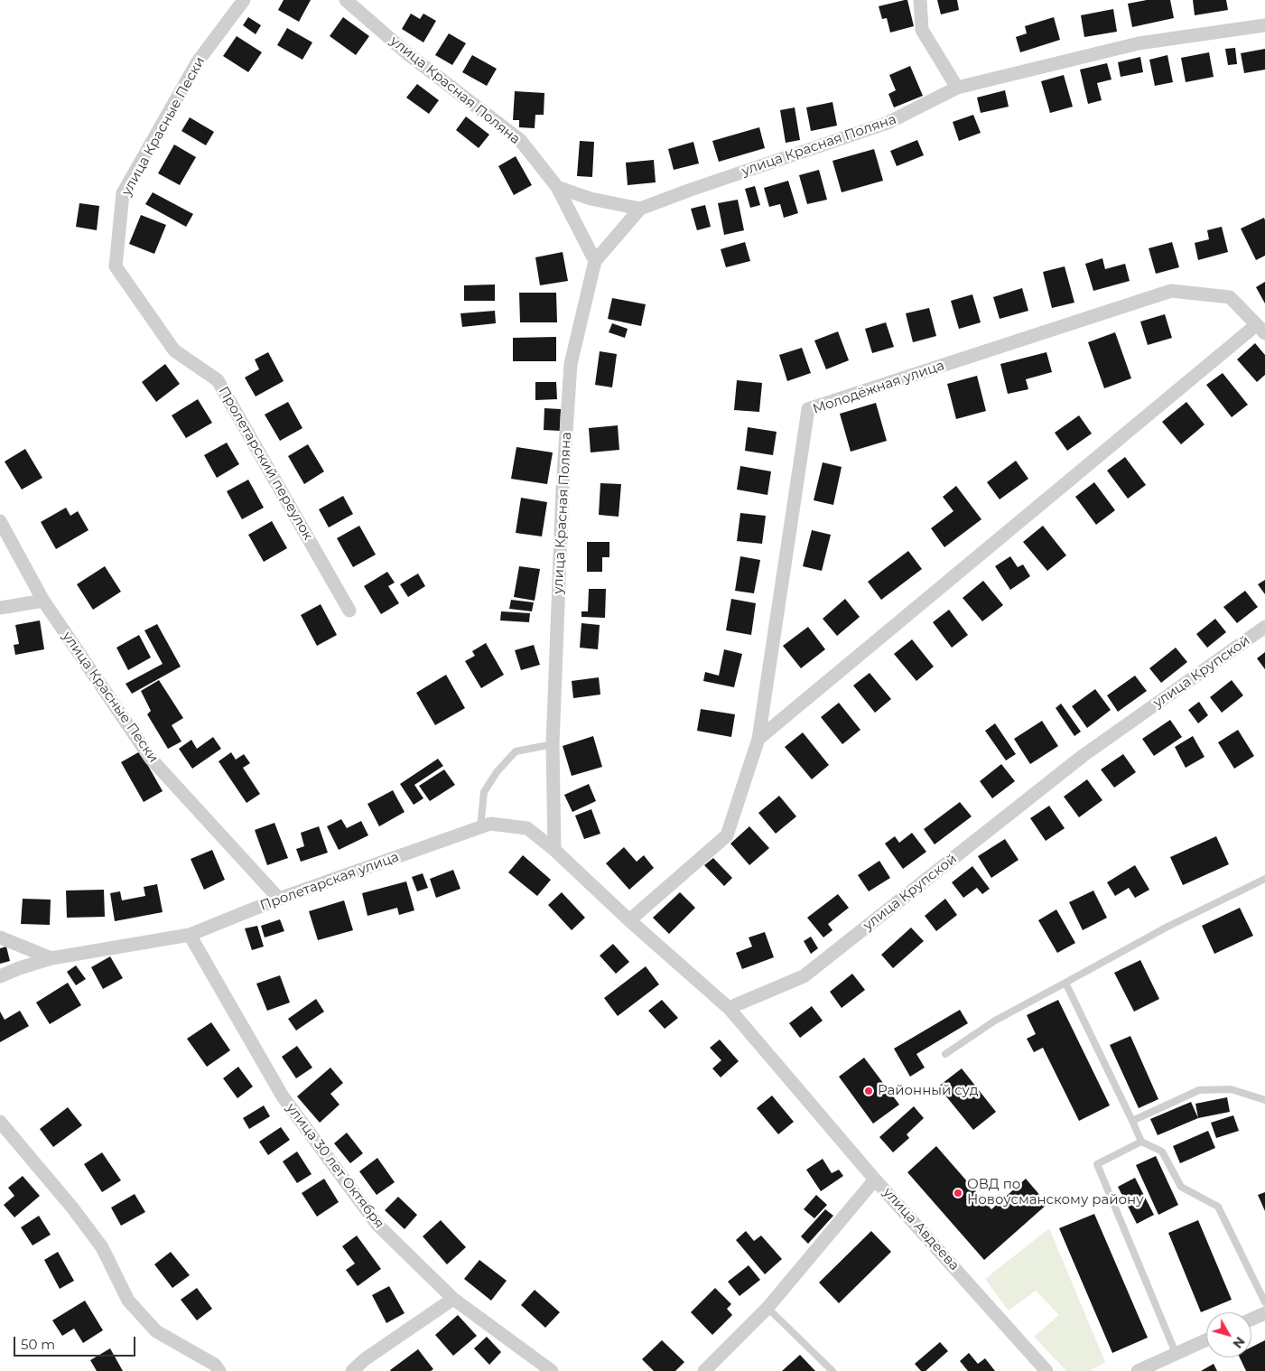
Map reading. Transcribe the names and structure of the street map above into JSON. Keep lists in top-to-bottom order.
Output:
{
  "streets": {
    "street": [
      "улица Красная Поляна",
      "улица Красные Пески",
      "Молодёжная улица",
      "Пролетарский переулок",
      "улица Крупской",
      "Пролетарская улица",
      "улица 30 лет Октября",
      "улица Авдеева"
    ]
  },
  "crossings": [
    ["улица Красная Поляна", "Пролетарская улица"],
    ["улица Красные Пески", "Пролетарский переулок"],
    ["улица Красные Пески", "Пролетарская улица"],
    ["Молодёжная улица", "Пролетарская улица"],
    ["улица Крупской", "Пролетарская улица"],
    ["Пролетарская улица", "улица 30 лет Октября"]
  ],
  "places": ["Районный суд", "ОВД по Новоусманскому району"],
  "scale_bar": "50 m",
  "north": "bottom right"
}
